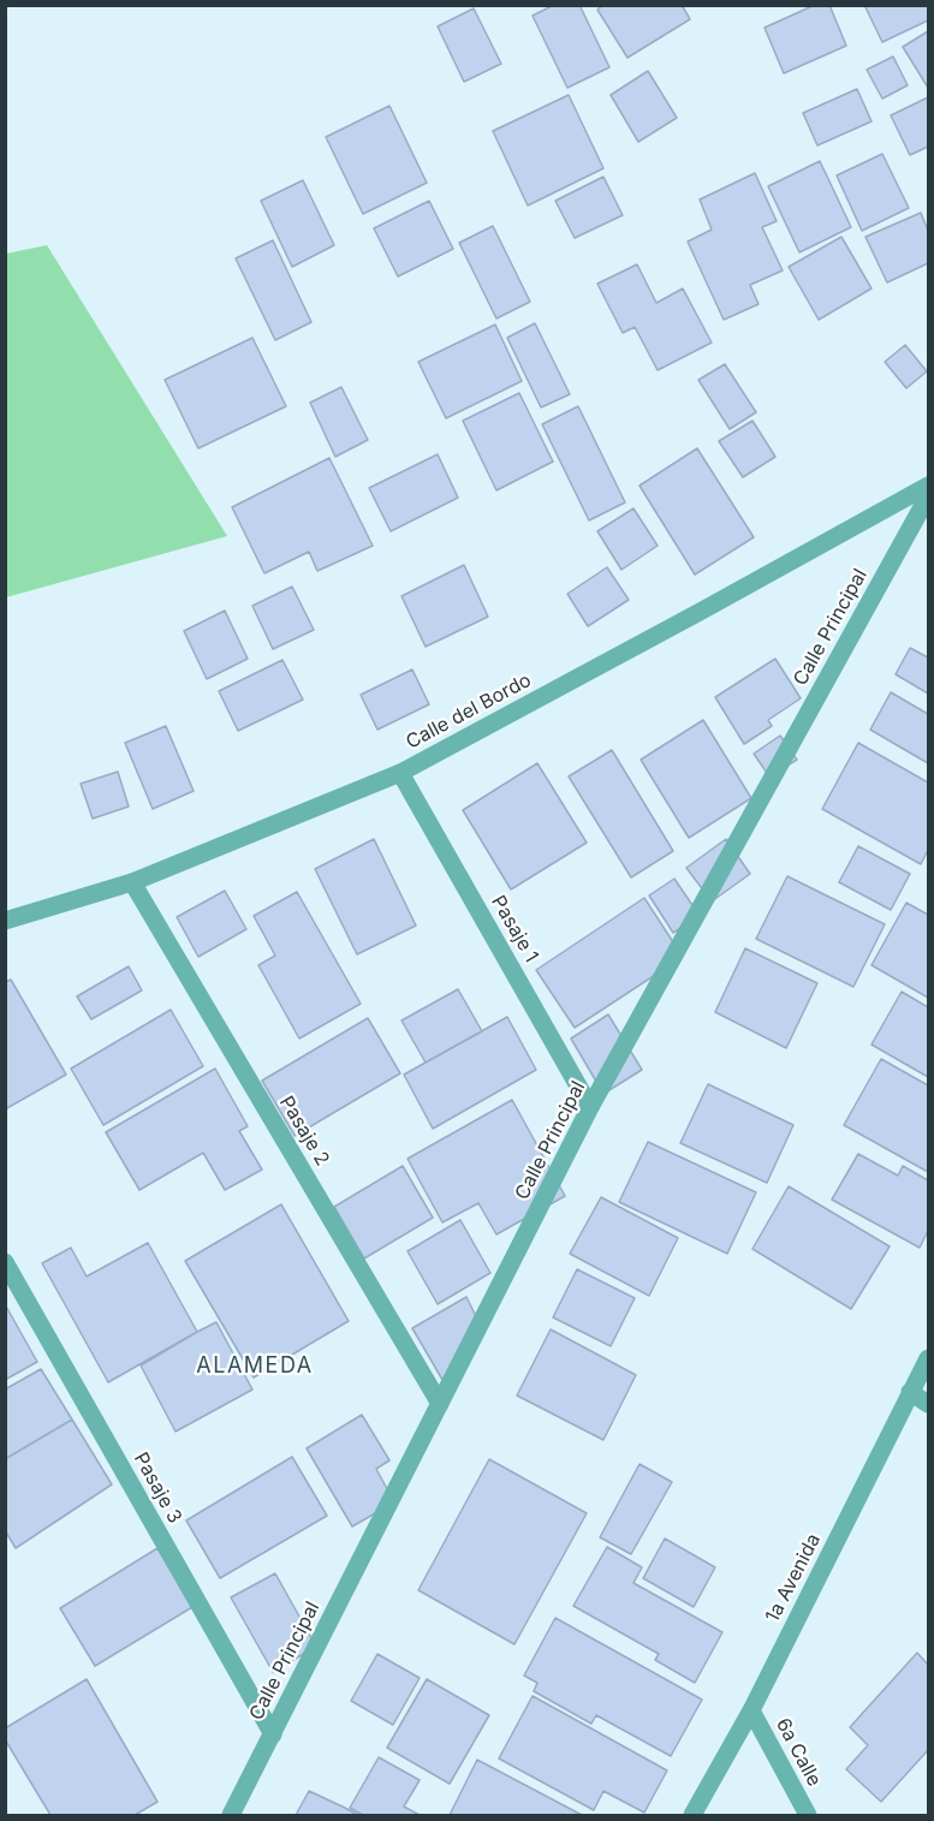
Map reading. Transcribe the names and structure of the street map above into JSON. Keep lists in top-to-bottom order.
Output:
{
  "streets": {
    "street": [
      "Calle Principal",
      "Calle del Bordo",
      "Pasaje 1",
      "Pasaje 2",
      "Pasaje 3",
      "1a Avenida",
      "6a Calle"
    ]
  },
  "crossings": [
    ["Calle Principal", "Pasaje 1"],
    ["Calle Principal", "Pasaje 2"],
    ["Calle Principal", "Pasaje 3"],
    ["Calle del Bordo", "Pasaje 1"],
    ["Calle del Bordo", "Pasaje 2"],
    ["1a Avenida", "6a Calle"]
  ],
  "districts": ["ALAMEDA"]
}
